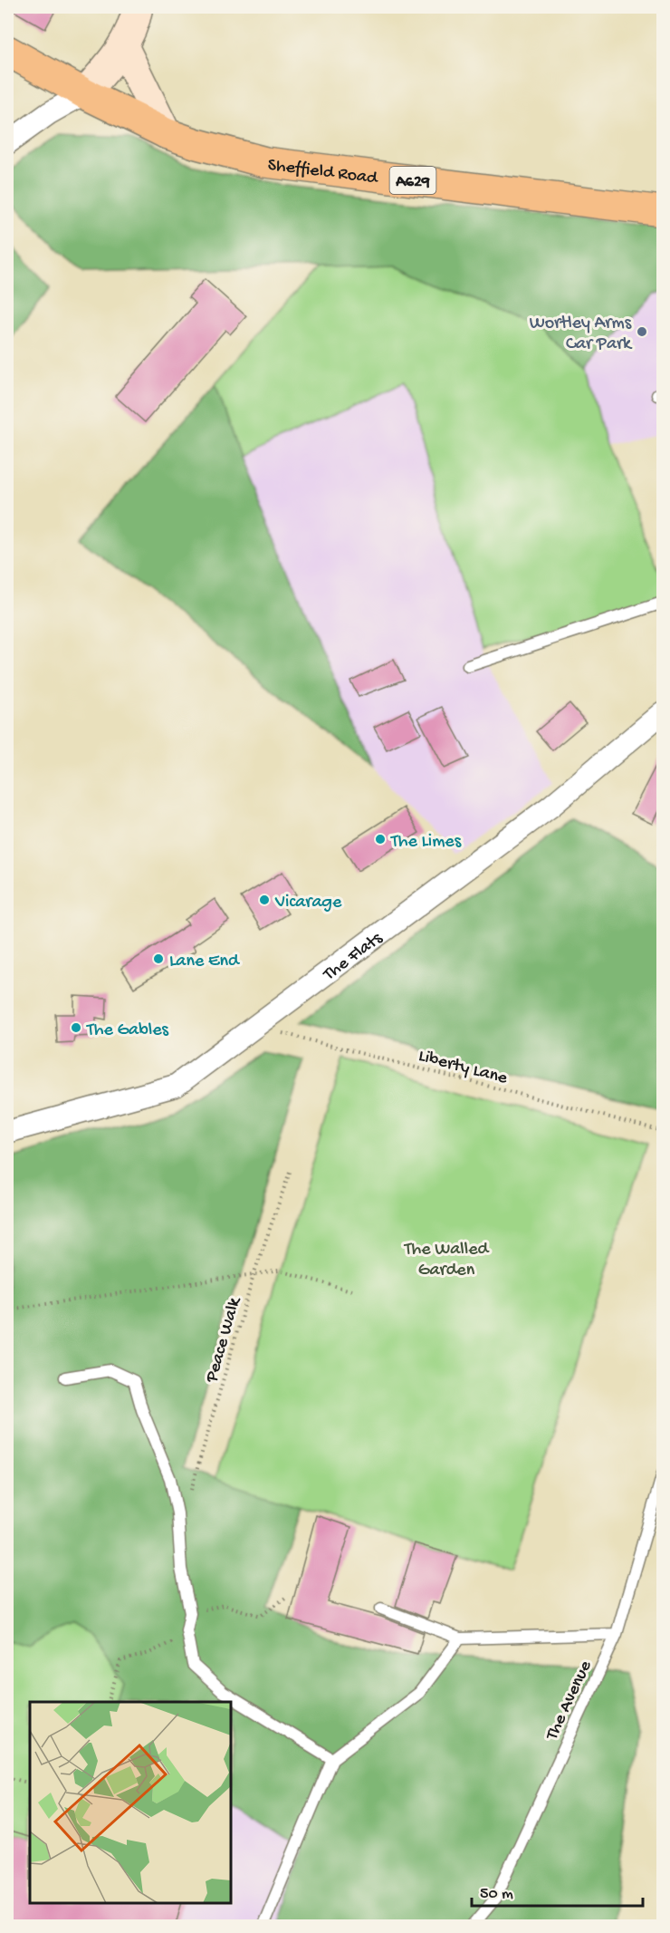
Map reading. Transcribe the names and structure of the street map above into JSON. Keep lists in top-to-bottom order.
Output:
{
  "streets": {
    "highway": ["Sheffield Road", "A629"],
    "street": ["The Flats"],
    "lane": ["The Avenue"],
    "path": ["Liberty Lane", "Peace Walk"]
  },
  "crossings": [
    ["The Flats", "Liberty Lane"]
  ],
  "parks": ["The Walled Garden"],
  "places": [
    "Wortley Arms Car Park",
    "The Limes",
    "Vicarage",
    "Lane End",
    "The Gables"
  ],
  "scale_bar": "50 m"
}
